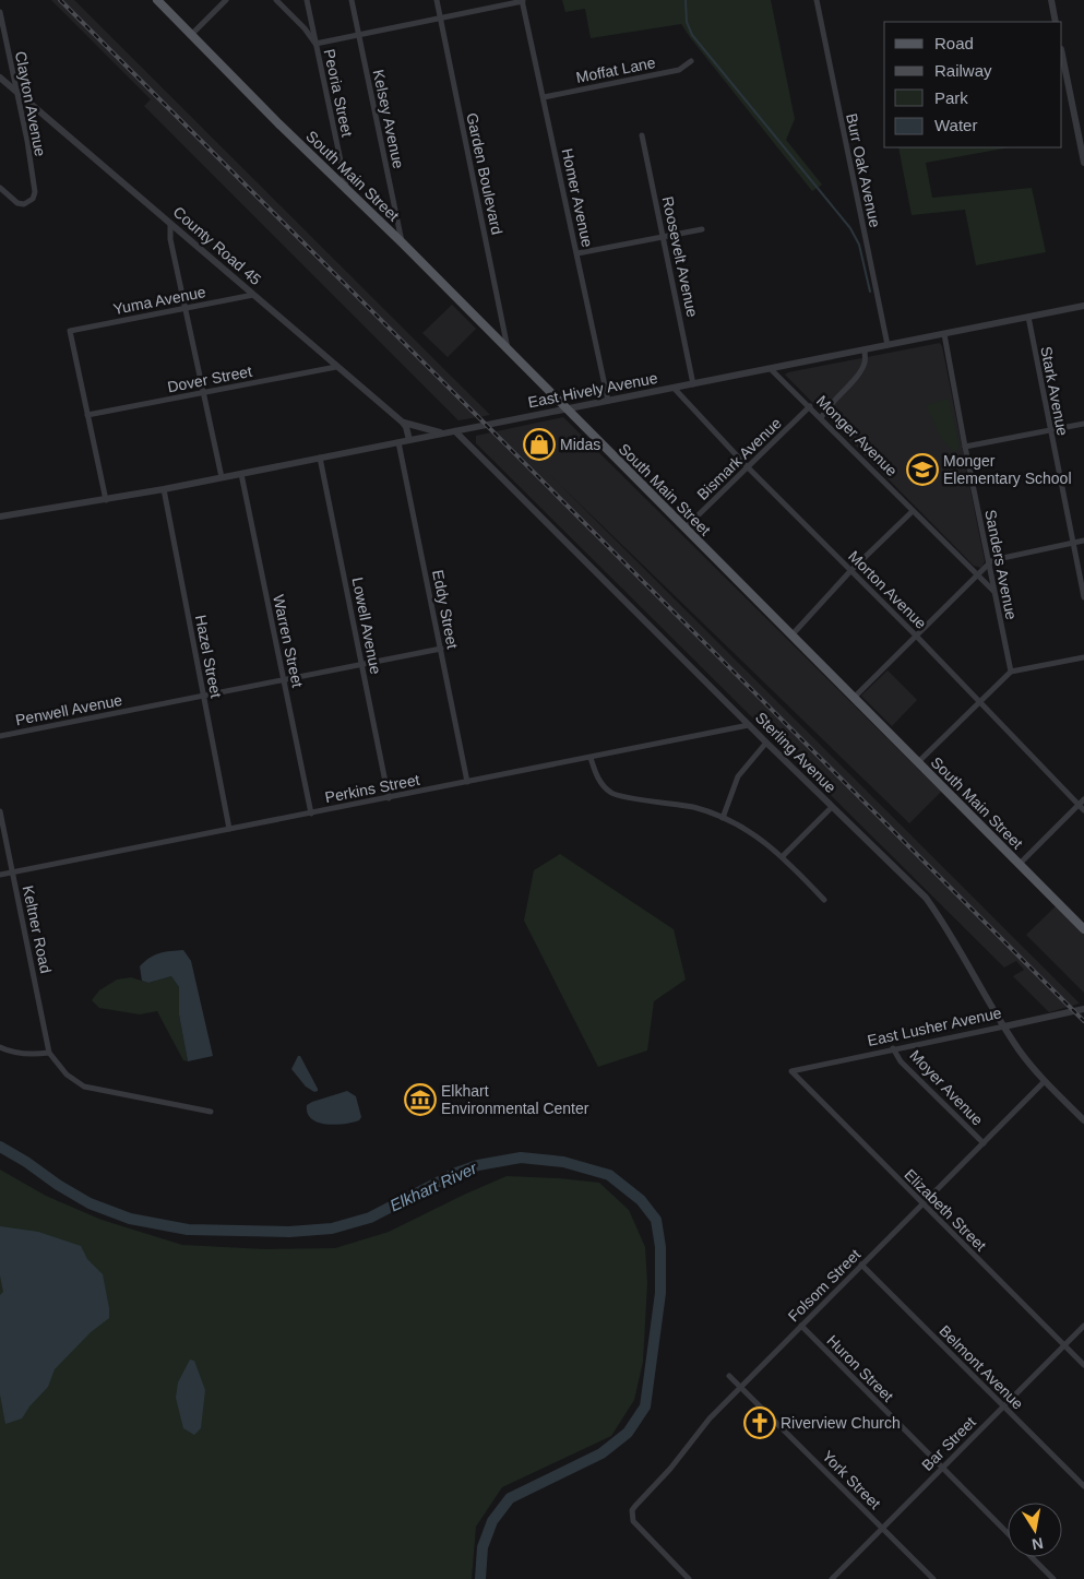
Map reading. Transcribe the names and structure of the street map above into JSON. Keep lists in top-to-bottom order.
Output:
{
  "streets": {
    "main road": ["South Main Street"],
    "street": [
      "Moffat Lane",
      "Peoria Street",
      "Clayton Avenue",
      "Kelsey Avenue",
      "Burr Oak Avenue",
      "Garden Boulevard",
      "Homer Avenue",
      "County Road 45",
      "Roosevelt Avenue",
      "Yuma Avenue",
      "Dover Street",
      "East Hively Avenue",
      "Stark Avenue",
      "Monger Avenue",
      "Bismark Avenue",
      "Sanders Avenue",
      "Morton Avenue",
      "Eddy Street",
      "Lowell Avenue",
      "Warren Street",
      "Hazel Street",
      "Penwell Avenue",
      "Sterling Avenue",
      "Perkins Street",
      "Keltner Road",
      "East Lusher Avenue",
      "Moyer Avenue",
      "Elizabeth Street",
      "Folsom Street",
      "Belmont Avenue",
      "Huron Street",
      "Bar Street",
      "York Street"
    ]
  },
  "crossings": [
    ["Moffat Lane", "Homer Avenue"],
    ["Peoria Street", "South Main Street"],
    ["Clayton Avenue", "County Road 45"],
    ["Kelsey Avenue", "South Main Street"],
    ["Burr Oak Avenue", "East Hively Avenue"],
    ["Garden Boulevard", "South Main Street"],
    ["South Main Street", "East Hively Avenue"],
    ["South Main Street", "Bismark Avenue"],
    ["Homer Avenue", "East Hively Avenue"],
    ["County Road 45", "Yuma Avenue"],
    ["County Road 45", "Dover Street"],
    ["County Road 45", "East Hively Avenue"],
    ["Roosevelt Avenue", "East Hively Avenue"],
    ["Yuma Avenue", "Dover Street"],
    ["East Hively Avenue", "Stark Avenue"],
    ["East Hively Avenue", "Monger Avenue"],
    ["East Hively Avenue", "Sanders Avenue"],
    ["East Hively Avenue", "Morton Avenue"],
    ["East Hively Avenue", "Eddy Street"],
    ["East Hively Avenue", "Lowell Avenue"],
    ["East Hively Avenue", "Warren Street"],
    ["East Hively Avenue", "Hazel Street"],
    ["East Hively Avenue", "Sterling Avenue"],
    ["Monger Avenue", "Bismark Avenue"],
    ["Monger Avenue", "Sanders Avenue"],
    ["Bismark Avenue", "Morton Avenue"],
    ["Eddy Street", "Penwell Avenue"],
    ["Eddy Street", "Perkins Street"],
    ["Lowell Avenue", "Penwell Avenue"],
    ["Lowell Avenue", "Perkins Street"],
    ["Warren Street", "Penwell Avenue"],
    ["Warren Street", "Perkins Street"],
    ["Hazel Street", "Penwell Avenue"],
    ["Hazel Street", "Perkins Street"],
    ["Sterling Avenue", "Perkins Street"],
    ["Sterling Avenue", "East Lusher Avenue"],
    ["Sterling Avenue", "Folsom Street"],
    ["Perkins Street", "Keltner Road"],
    ["East Lusher Avenue", "Moyer Avenue"],
    ["East Lusher Avenue", "Elizabeth Street"],
    ["Moyer Avenue", "Folsom Street"],
    ["Elizabeth Street", "Folsom Street"],
    ["Elizabeth Street", "Bar Street"],
    ["Folsom Street", "Belmont Avenue"],
    ["Folsom Street", "Huron Street"],
    ["Folsom Street", "York Street"],
    ["Belmont Avenue", "Bar Street"],
    ["Huron Street", "Bar Street"],
    ["Bar Street", "York Street"]
  ],
  "water": ["Elkhart River"],
  "places": {
    "shop": ["Midas"],
    "school or university": ["Monger Elementary School"],
    "museum": ["Elkhart Environmental Center"],
    "church": ["Riverview Church"]
  },
  "legend": [
    "Road",
    "Railway",
    "Park",
    "Water"
  ],
  "north": "bottom"
}
